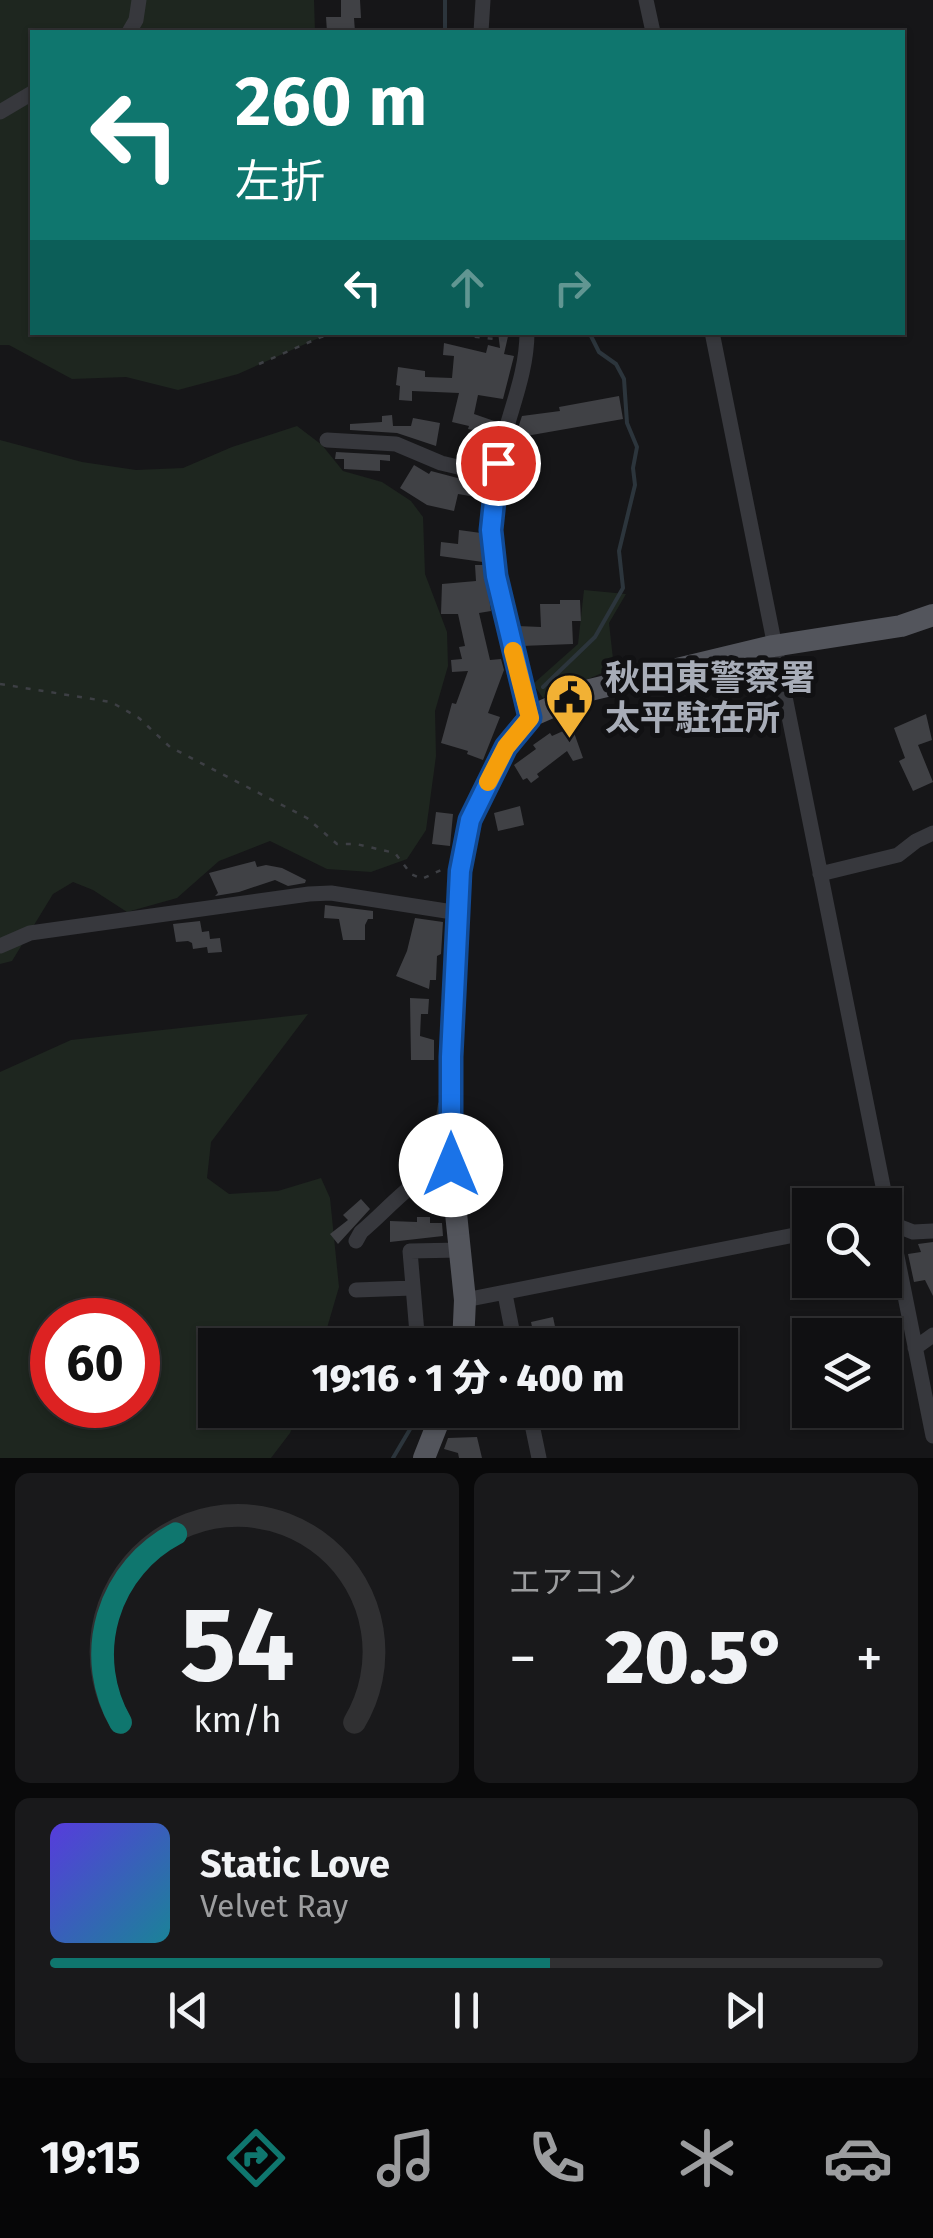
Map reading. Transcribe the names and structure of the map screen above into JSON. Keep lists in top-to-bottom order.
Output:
{
  "places": {
    "public building": ["秋田東警察署 太平駐在所"]
  },
  "page": {
    "turn": ["260 m", "左折"],
    "limit": "60",
    "trip": "19:16 · 1 分 · 400 m",
    "tile": "エアコン",
    "heat": ["−", "20.5°", "+"],
    "song": ["Static Love", "Velvet Ray"],
    "tabs": "19:15",
    "gauge": ["54", "km/h"]
  }
}
